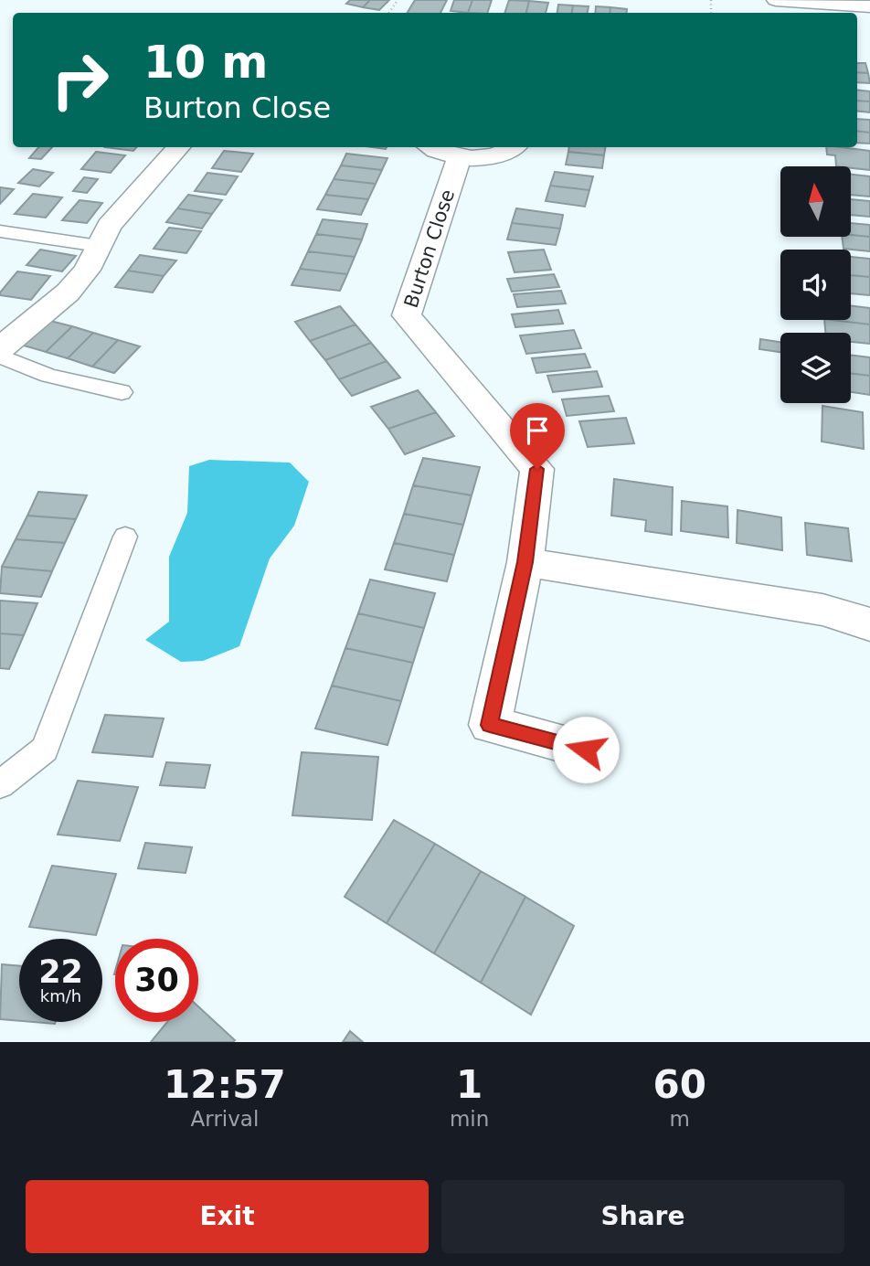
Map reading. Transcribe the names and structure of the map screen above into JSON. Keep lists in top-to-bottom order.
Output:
{
  "streets": {
    "street": ["Burton Close"]
  },
  "north": "top",
  "page": {
    "turn": ["10 m", "Burton Close"],
    "speed": "22 km/h",
    "limit": "30",
    "eta": [
      "12:57",
      "Arrival",
      "1",
      "min",
      "60",
      "m"
    ],
    "buttons": ["Exit", "Share"]
  }
}
